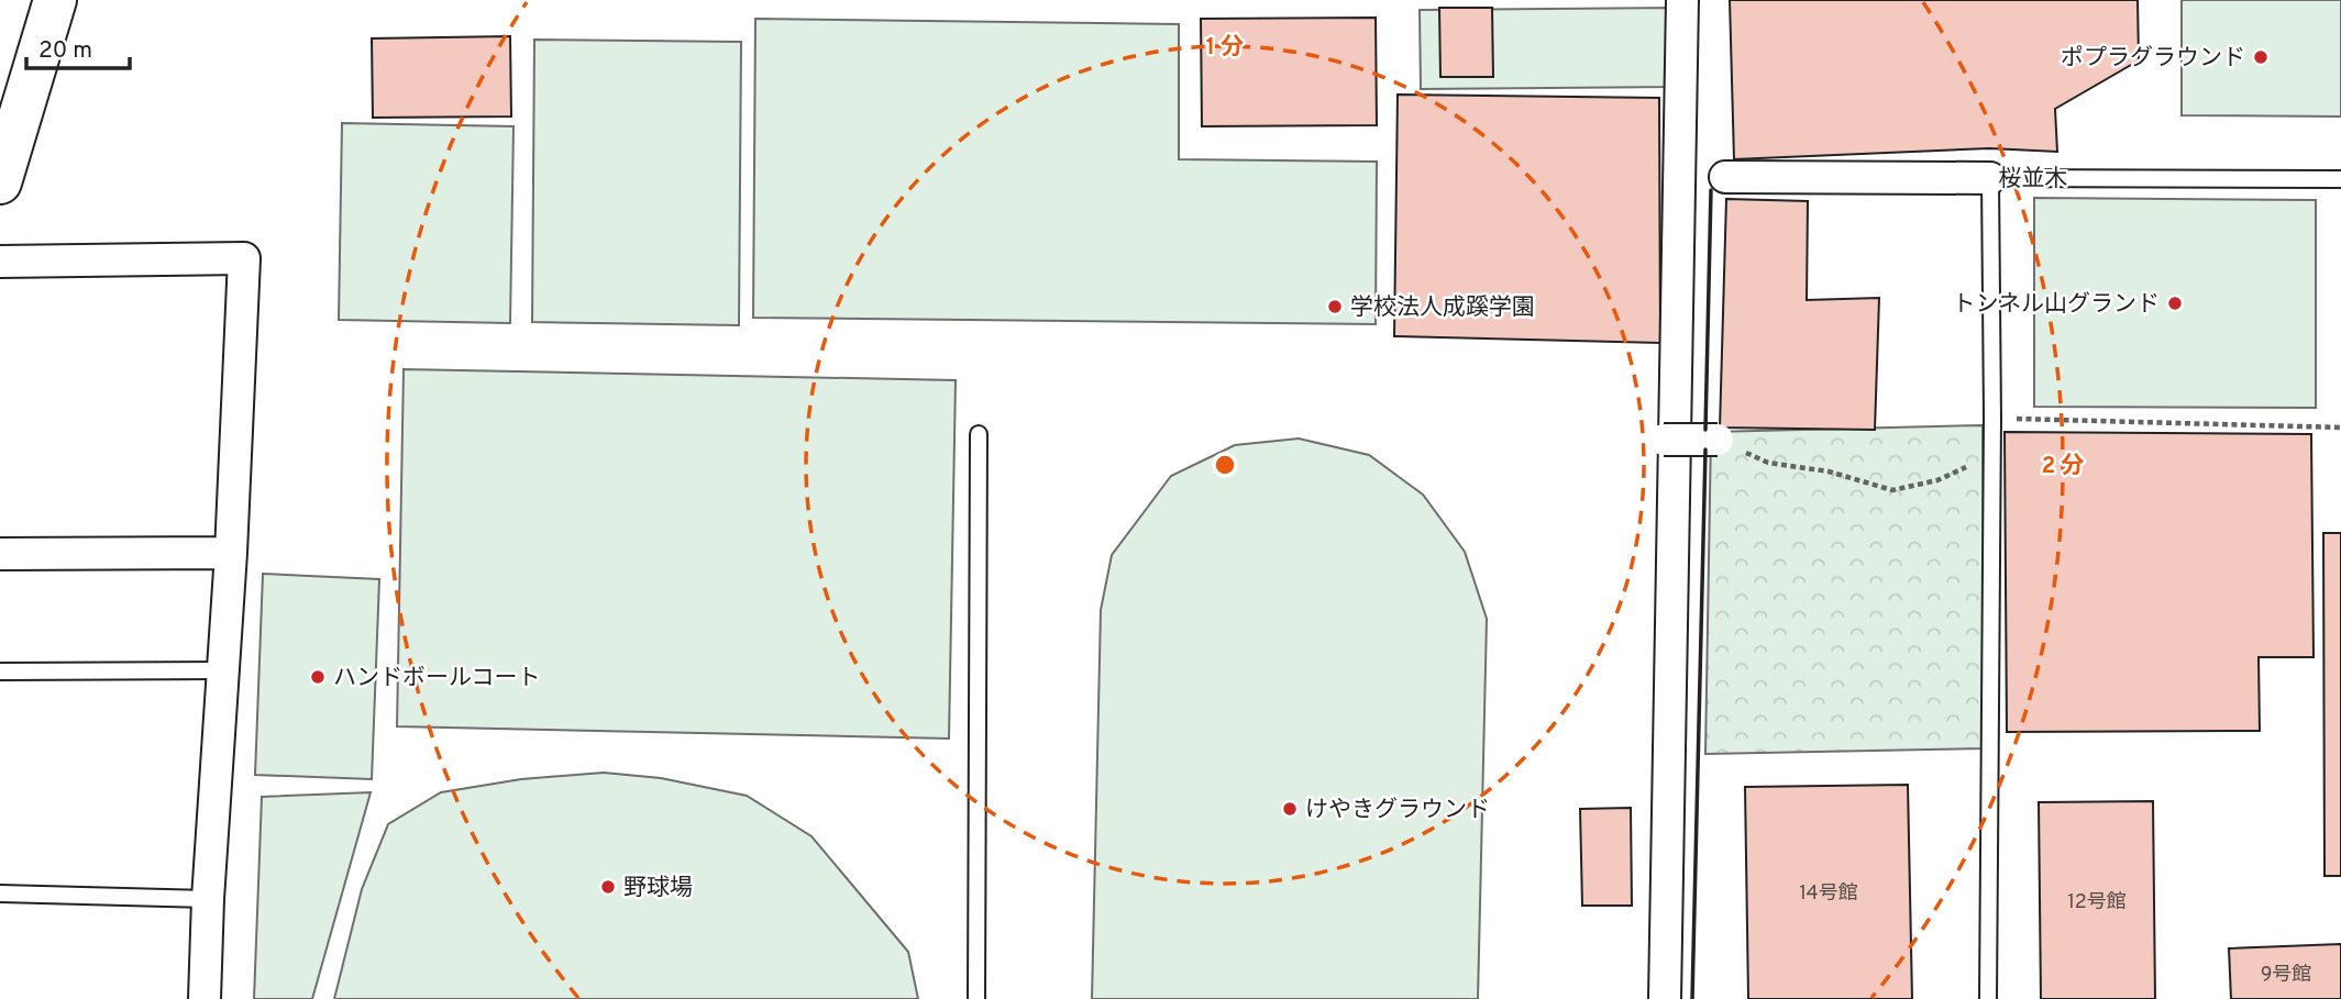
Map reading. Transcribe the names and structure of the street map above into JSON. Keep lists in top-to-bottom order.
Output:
{
  "streets": {
    "street": ["桜並木"]
  },
  "places": [
    "ポプラグラウンド",
    "トンネル山グランド",
    "学校法人成蹊学園",
    "ハンドボールコート",
    "けやきグラウンド",
    "野球場"
  ],
  "house_numbers": ["14号館", "12号館", "9号館"],
  "scale_bar": "20 m",
  "rings": ["1 分", "2 分"]
}
